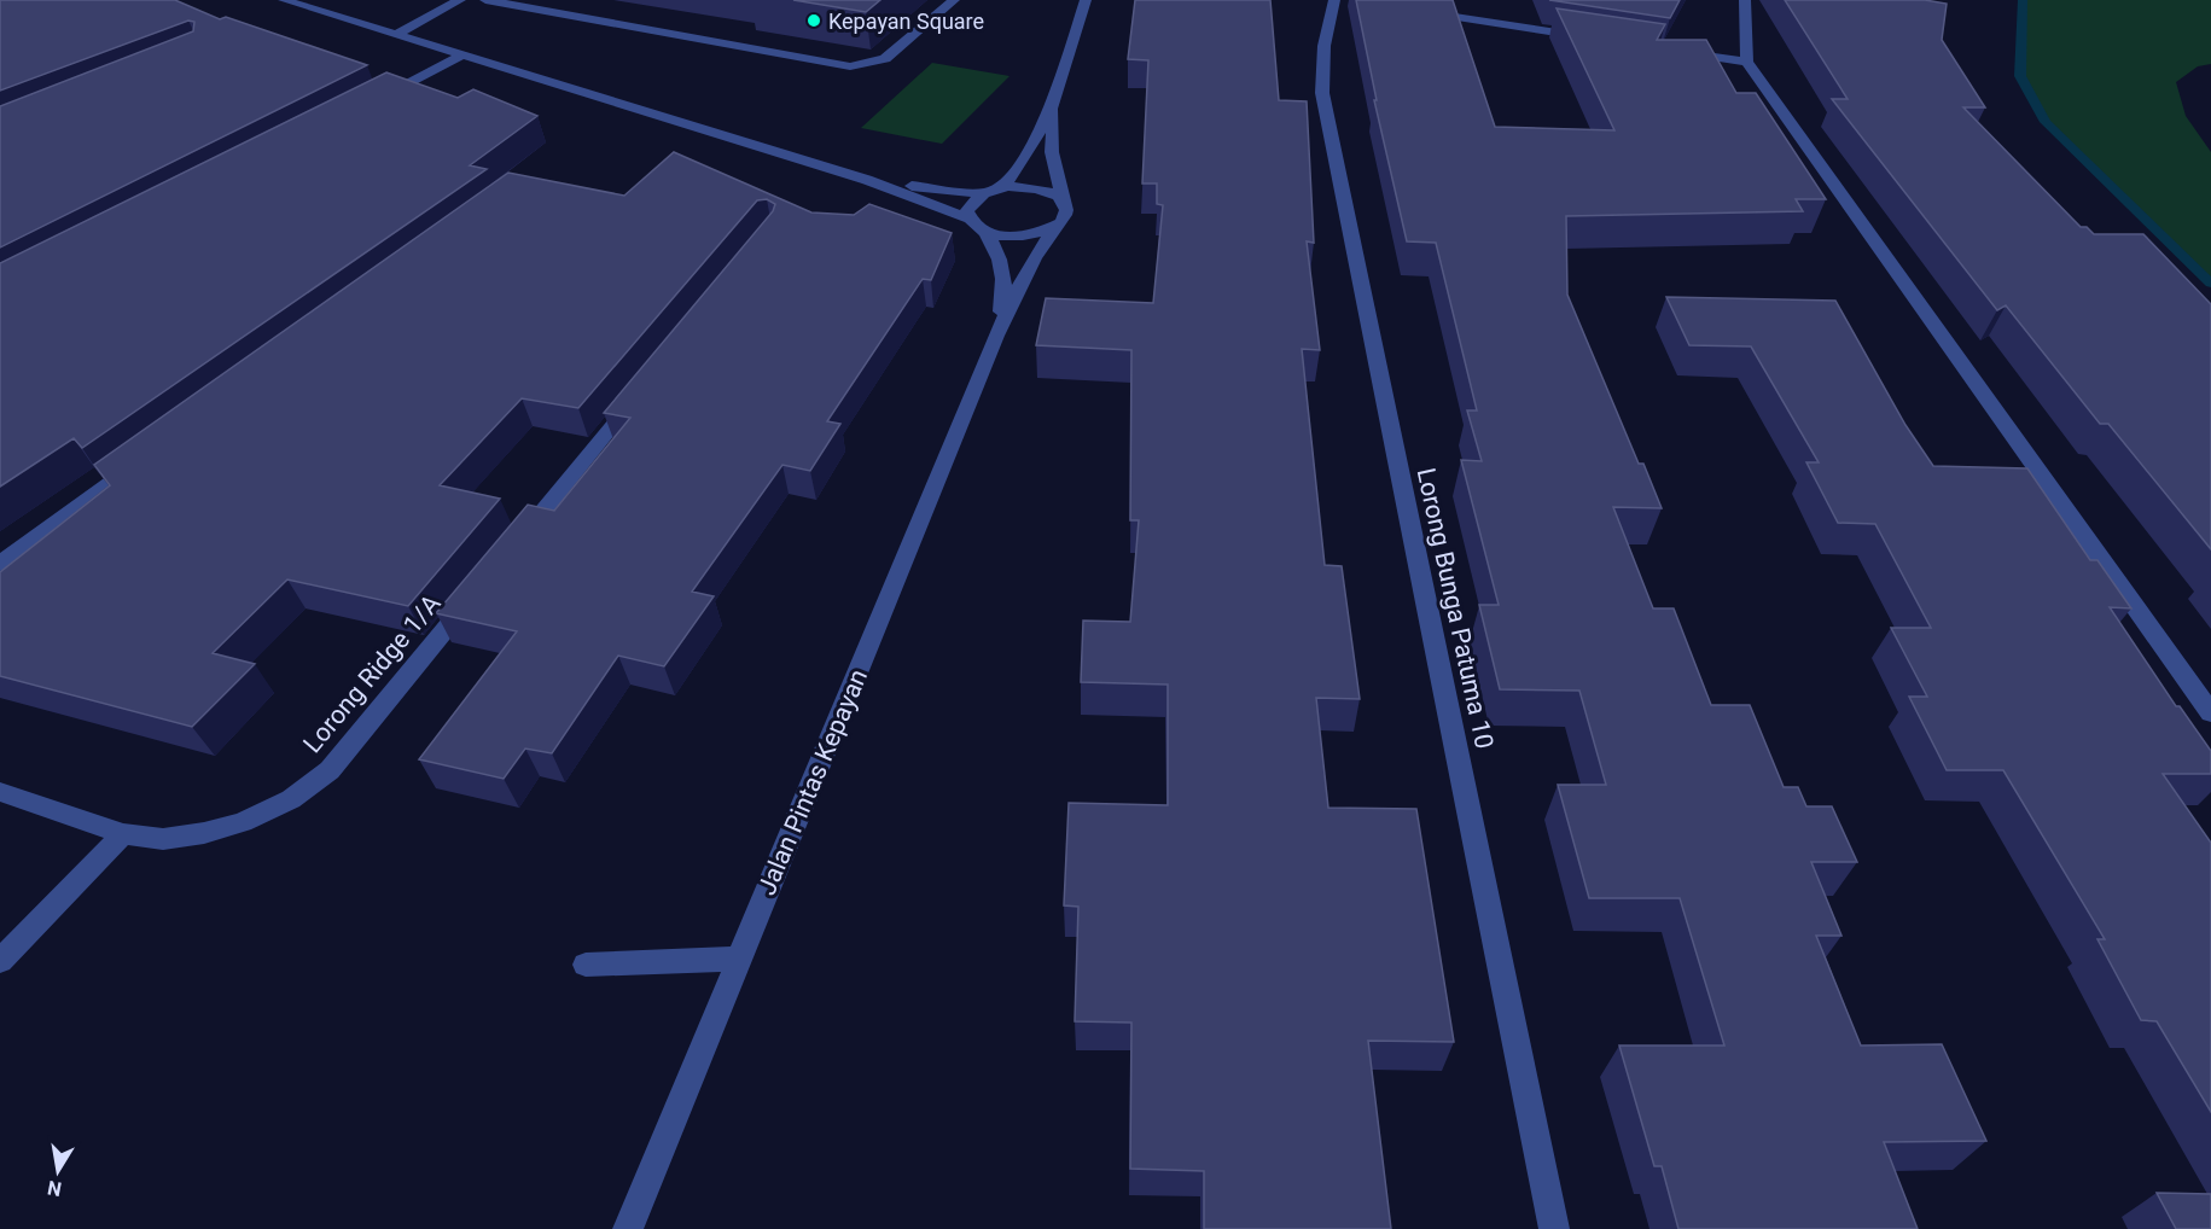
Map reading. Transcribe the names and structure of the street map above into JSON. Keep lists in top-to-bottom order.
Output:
{
  "streets": {
    "street": ["Lorong Bunga Patuma 10", "Lorong Ridge 1/A", "Jalan Pintas Kepayan"]
  },
  "places": ["Kepayan Square"],
  "north": "bottom"
}
